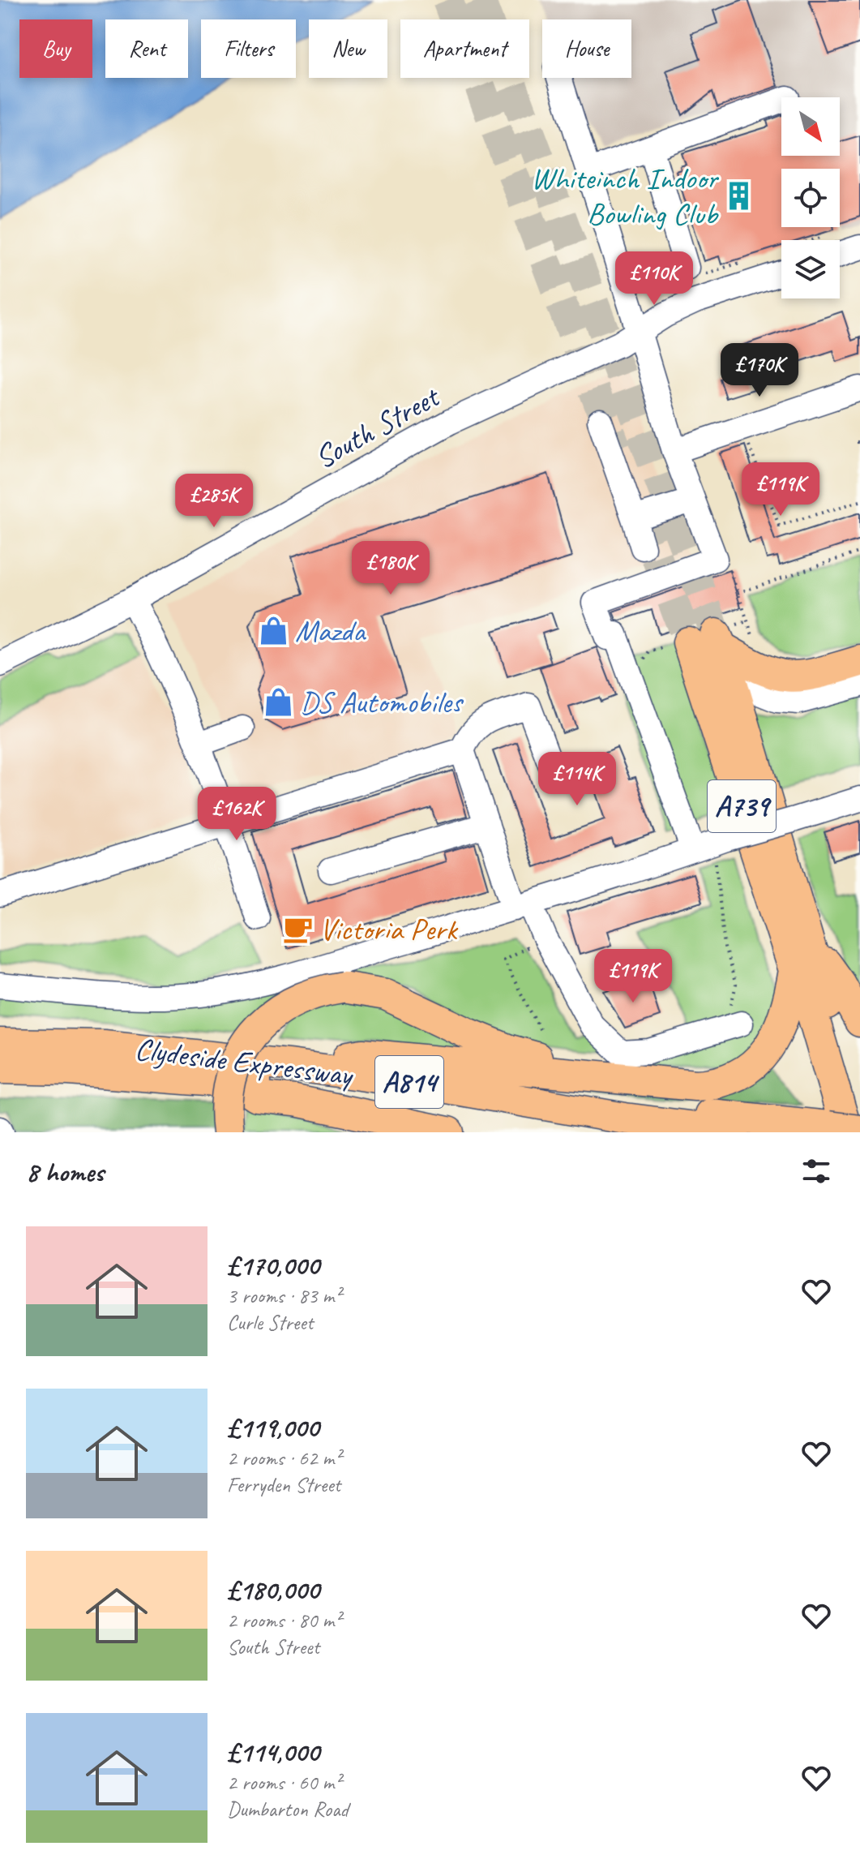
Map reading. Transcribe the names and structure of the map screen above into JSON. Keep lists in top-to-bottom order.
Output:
{
  "streets": {
    "main road": ["A739", "Clydeside Expressway", "A814"],
    "street": ["South Street"]
  },
  "crossings": [
    ["A739", "A814"],
    ["Clydeside Expressway", "A814"]
  ],
  "places": {
    "building": ["Whiteinch Indoor Bowling Club"],
    "shop": ["Mazda", "DS Automobiles"],
    "cafe": ["Victoria Perk"]
  },
  "north": "bottom right",
  "page": {
    "chip": [
      "Buy",
      "Rent",
      "Filters",
      "New",
      "Apartment",
      "House"
    ],
    "price": [
      "£110K",
      "£170K",
      "£119K",
      "£285K",
      "£180K",
      "£114K",
      "£162K",
      "£119K"
    ],
    "heading": "8 homes",
    "list": [
      {
        "name": "£170,000",
        "note": "3 rooms · 83 m² · Curle Street"
      },
      {
        "name": "£119,000",
        "note": "2 rooms · 62 m² · Ferryden Street"
      },
      {
        "name": "£180,000",
        "note": "2 rooms · 80 m² · South Street"
      },
      {
        "name": "£114,000",
        "note": "2 rooms · 60 m² · Dumbarton Road"
      }
    ]
  }
}
